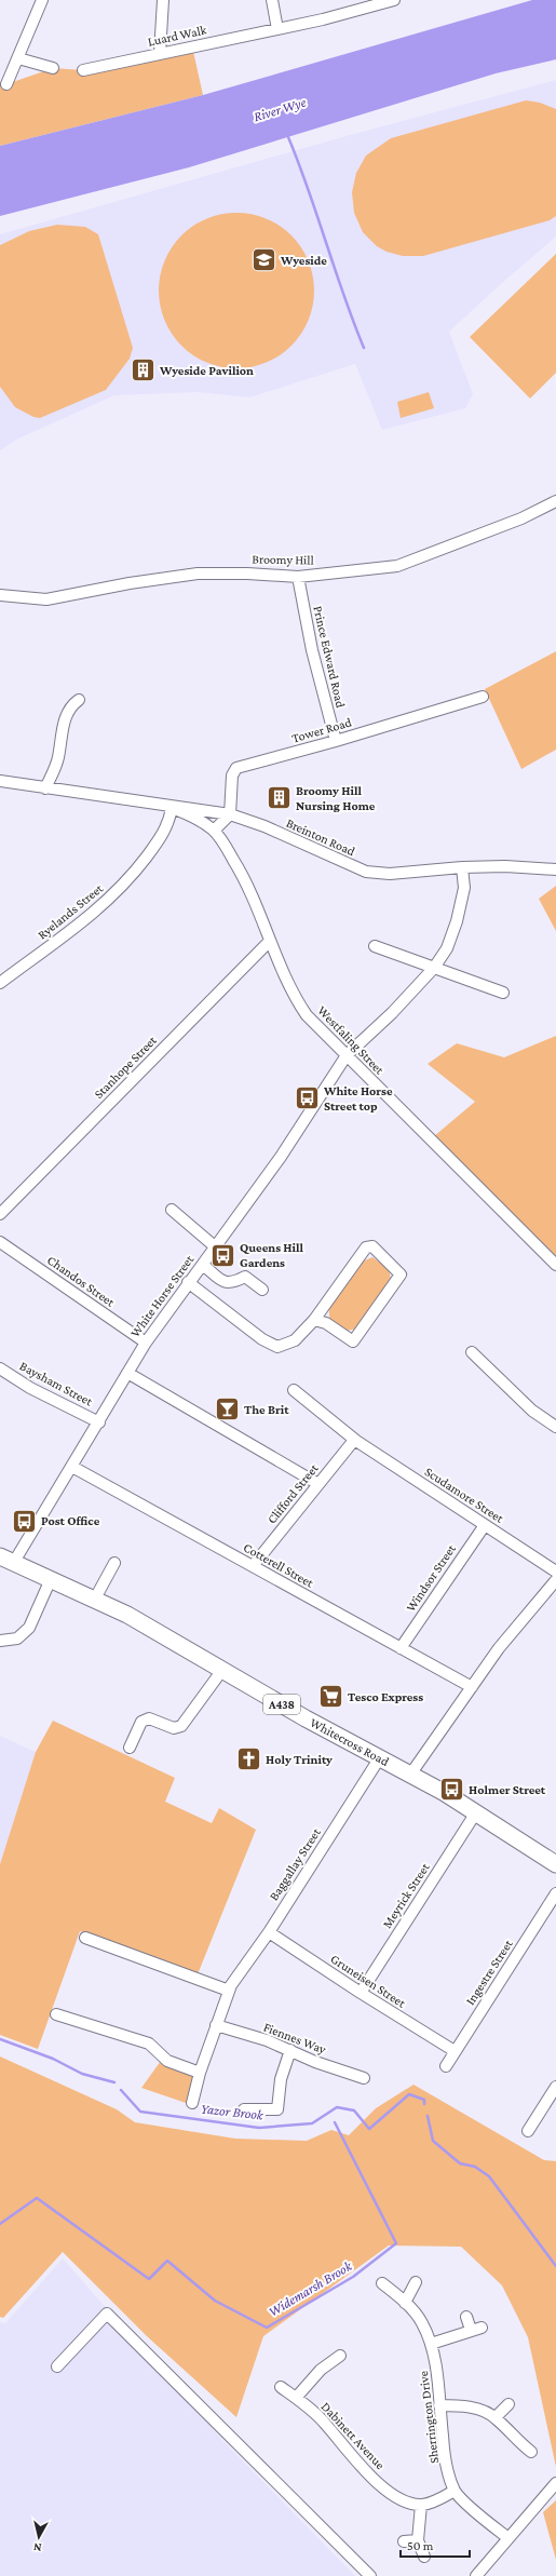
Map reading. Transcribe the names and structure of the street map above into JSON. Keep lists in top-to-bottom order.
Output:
{
  "streets": {
    "highway": ["A438", "Whitecross Road"],
    "street": [
      "Luard Walk",
      "Broomy Hill",
      "Prince Edward Road",
      "Tower Road",
      "Breinton Road",
      "Ryelands Street",
      "Westfaling Street",
      "Stanhope Street",
      "Chandos Street",
      "White Horse Street",
      "Baysham Street",
      "Clifford Street",
      "Scudamore Street",
      "Cotterell Street",
      "Windsor Street",
      "Baggallay Street",
      "Meyrick Street",
      "Ingestre Street",
      "Gruneisen Street",
      "Fiennes Way",
      "Sherrington Drive",
      "Dabinett Avenue"
    ]
  },
  "crossings": [
    ["Broomy Hill", "Prince Edward Road"],
    ["Prince Edward Road", "Tower Road"],
    ["Tower Road", "Breinton Road"],
    ["Breinton Road", "Ryelands Street"],
    ["Breinton Road", "Westfaling Street"],
    ["Breinton Road", "White Horse Street"],
    ["Ryelands Street", "Westfaling Street"],
    ["Westfaling Street", "Stanhope Street"],
    ["Westfaling Street", "White Horse Street"],
    ["Chandos Street", "White Horse Street"],
    ["White Horse Street", "Baysham Street"],
    ["White Horse Street", "Cotterell Street"],
    ["White Horse Street", "Whitecross Road"],
    ["Clifford Street", "Scudamore Street"],
    ["Clifford Street", "Cotterell Street"],
    ["Scudamore Street", "Windsor Street"],
    ["Cotterell Street", "Windsor Street"],
    ["Whitecross Road", "Baggallay Street"],
    ["Whitecross Road", "Meyrick Street"],
    ["Baggallay Street", "Gruneisen Street"],
    ["Baggallay Street", "Fiennes Way"],
    ["Meyrick Street", "Gruneisen Street"],
    ["Ingestre Street", "Gruneisen Street"]
  ],
  "water": ["River Wye", "Yazor Brook", "Widemarsh Brook"],
  "places": {
    "school or university": ["Wyeside"],
    "building": ["Wyeside Pavilion", "Broomy Hill Nursing Home"],
    "bus stop": [
      "White Horse Street top",
      "Queens Hill Gardens",
      "Post Office",
      "Holmer Street"
    ],
    "bar": ["The Brit"],
    "supermarket": ["Tesco Express"],
    "church": ["Holy Trinity"]
  },
  "scale_bar": "50 m",
  "north": "bottom"
}
